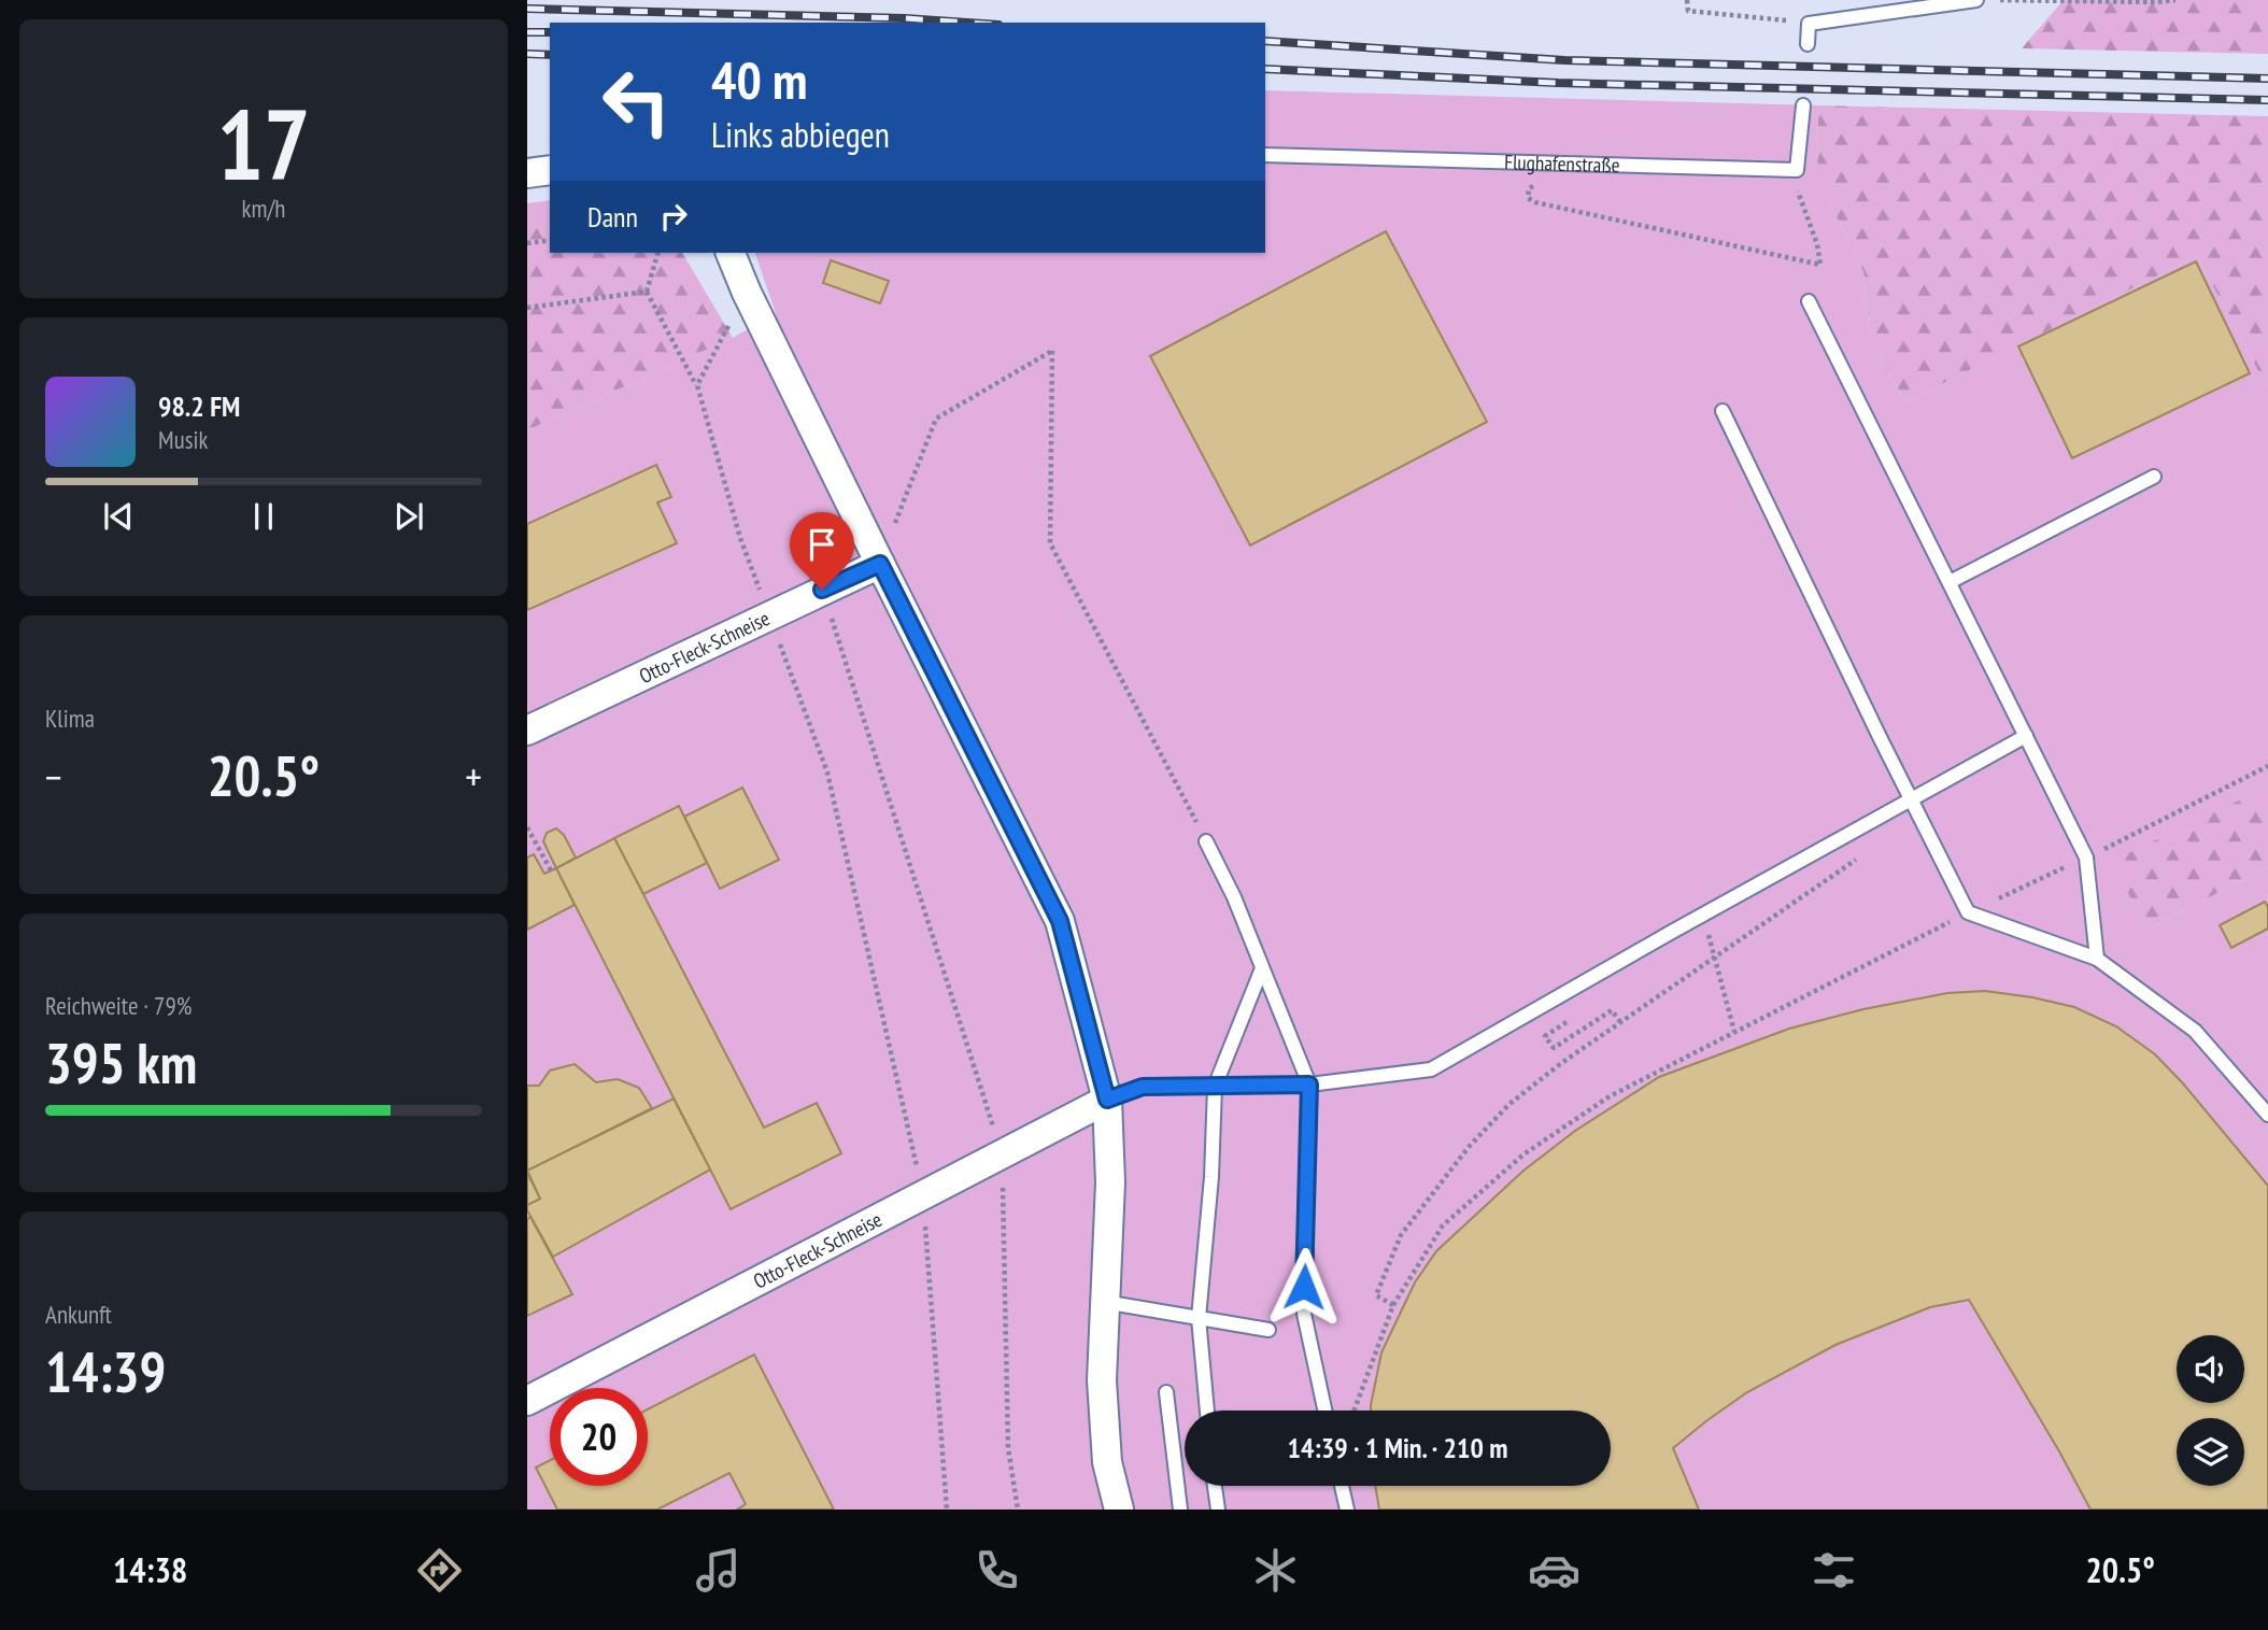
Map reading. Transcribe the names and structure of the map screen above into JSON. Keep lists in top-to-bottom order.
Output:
{
  "streets": {
    "street": ["Otto-Fleck-Schneise"],
    "lane": ["Flughafenstraße"]
  },
  "page": {
    "tile": [
      ["17", "km/h"],
      "Klima",
      ["Reichweite · 79%", "395 km"],
      ["Ankunft", "14:39"]
    ],
    "turn": ["40 m", "Links abbiegen"],
    "then": "Dann",
    "song": ["98.2 FM", "Musik"],
    "heat": ["−", "20.5°", "+"],
    "limit": "20",
    "trip": "14:39 · 1 Min. · 210 m",
    "tabs": ["14:38", "20.5°"]
  }
}
